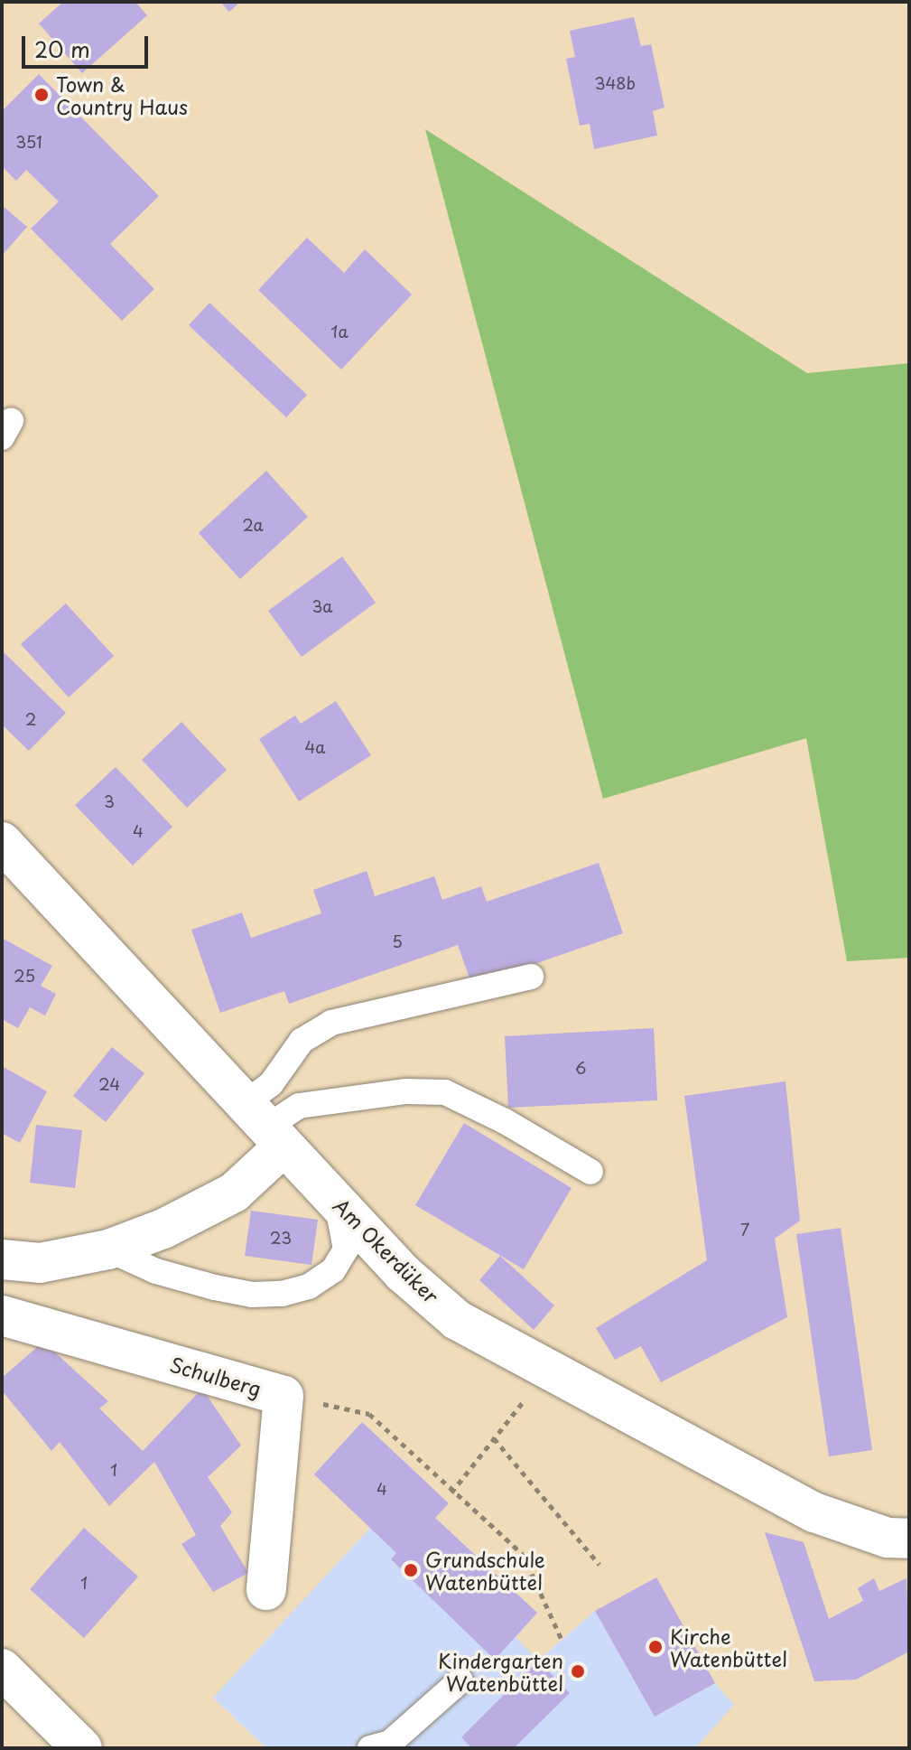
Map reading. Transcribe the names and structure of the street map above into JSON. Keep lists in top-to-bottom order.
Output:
{
  "streets": {
    "street": ["Am Okerdüker", "Schulberg"]
  },
  "places": [
    "Town & Country Haus",
    "Grundschule Watenbüttel",
    "Kirche Watenbüttel",
    "Kindergarten Watenbüttel"
  ],
  "house_numbers": [
    "348b",
    "351",
    "1a",
    "2a",
    "3a",
    "2",
    "4a",
    "3",
    "4",
    "5",
    "25",
    "6",
    "24",
    "7",
    "23",
    "1",
    "4",
    "1"
  ],
  "scale_bar": "20 m"
}
